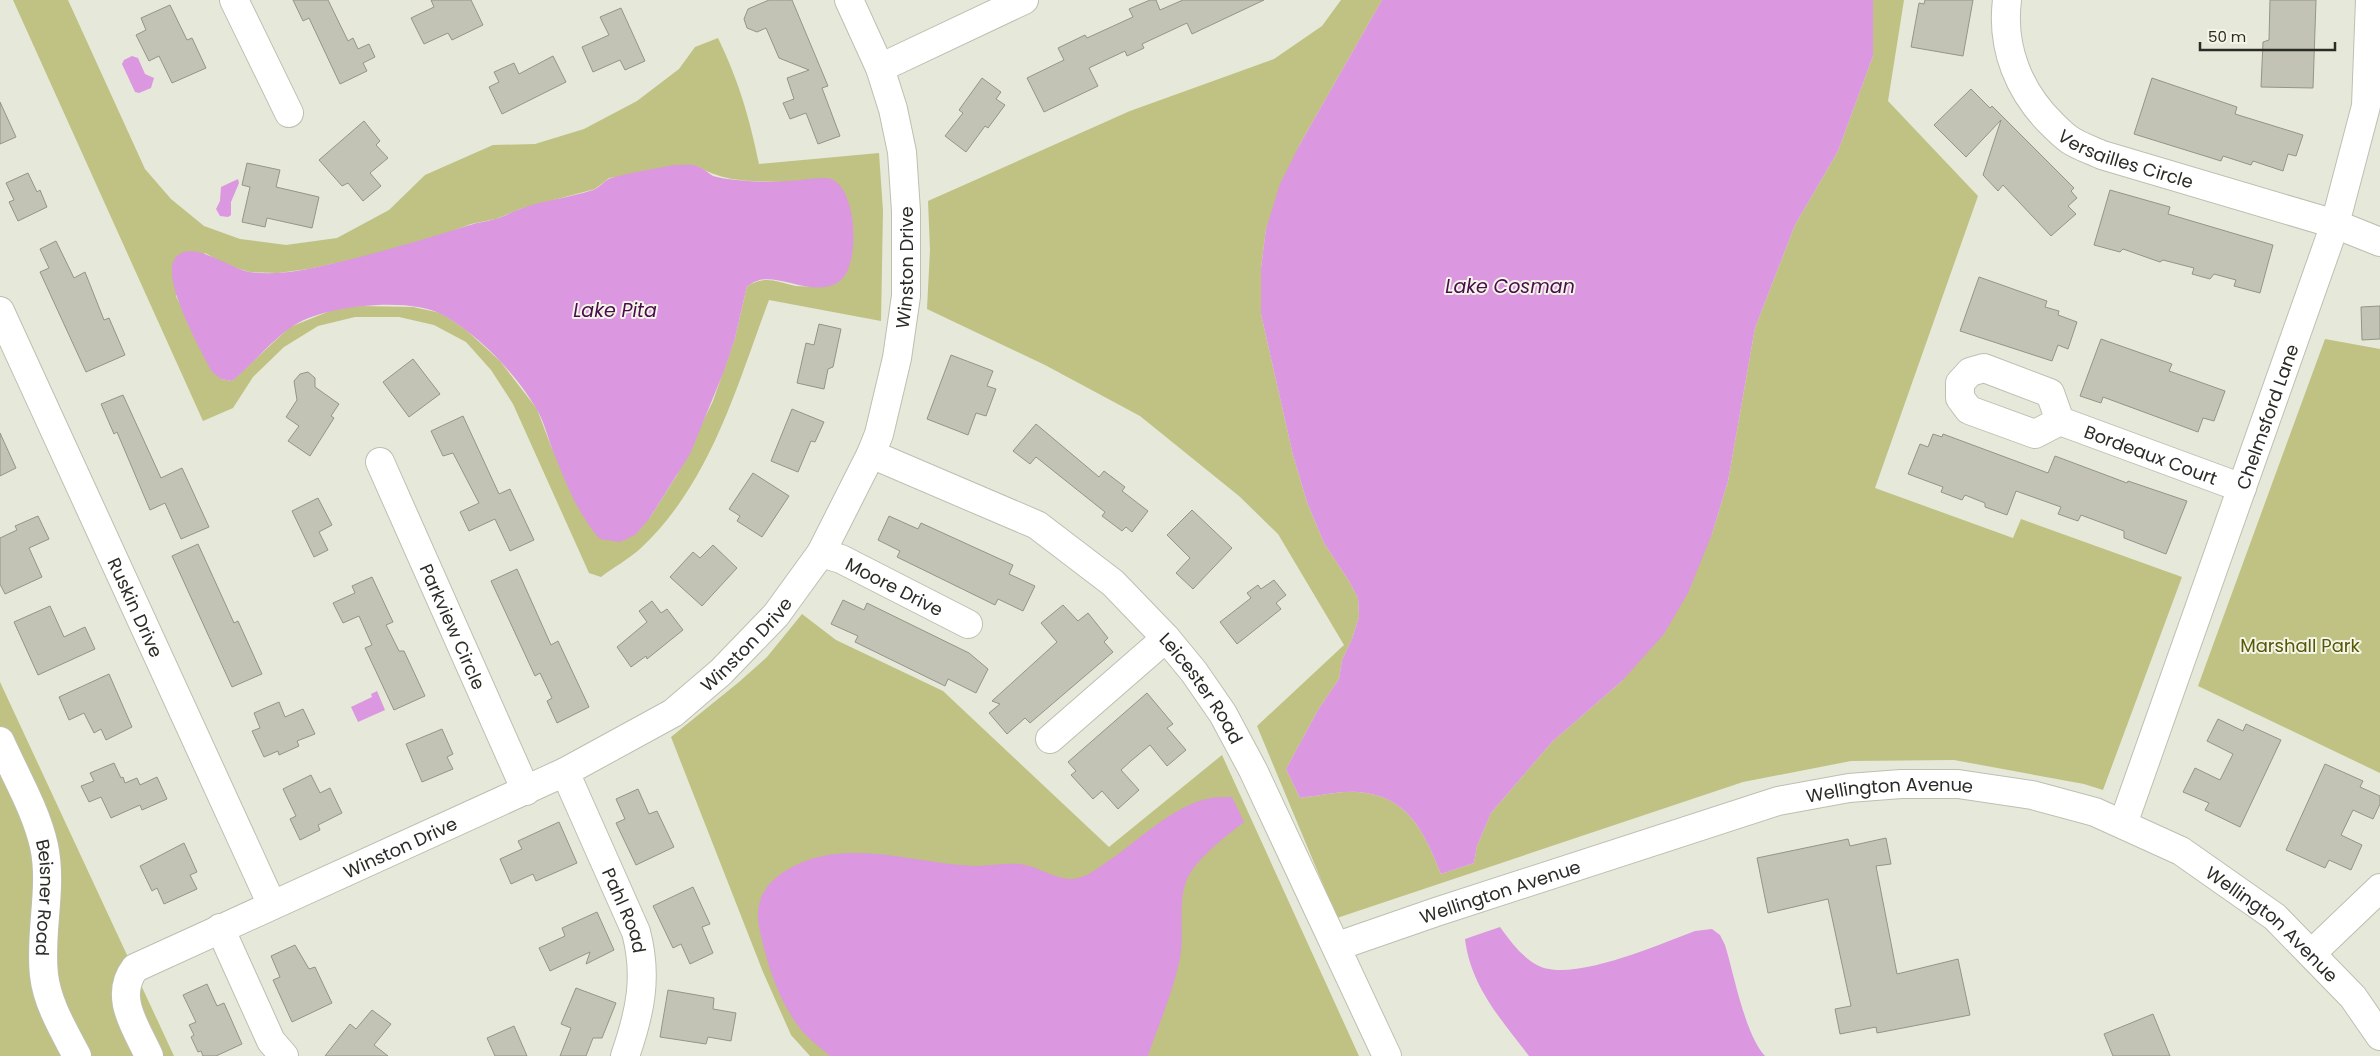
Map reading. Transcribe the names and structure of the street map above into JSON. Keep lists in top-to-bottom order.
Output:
{
  "streets": {
    "street": [
      "Versailles Circle",
      "Winston Drive",
      "Chelmsford Lane",
      "Bordeaux Court",
      "Moore Drive",
      "Ruskin Drive",
      "Parkview Circle",
      "Leicester Road",
      "Wellington Avenue",
      "Beisner Road",
      "Pahl Road"
    ]
  },
  "crossings": [
    ["Versailles Circle", "Chelmsford Lane"],
    ["Winston Drive", "Moore Drive"],
    ["Winston Drive", "Ruskin Drive"],
    ["Winston Drive", "Parkview Circle"],
    ["Winston Drive", "Leicester Road"],
    ["Winston Drive", "Pahl Road"],
    ["Chelmsford Lane", "Bordeaux Court"],
    ["Chelmsford Lane", "Wellington Avenue"],
    ["Leicester Road", "Wellington Avenue"]
  ],
  "water": ["Lake Cosman", "Lake Pita"],
  "parks": ["Marshall Park"],
  "scale_bar": "50 m"
}
